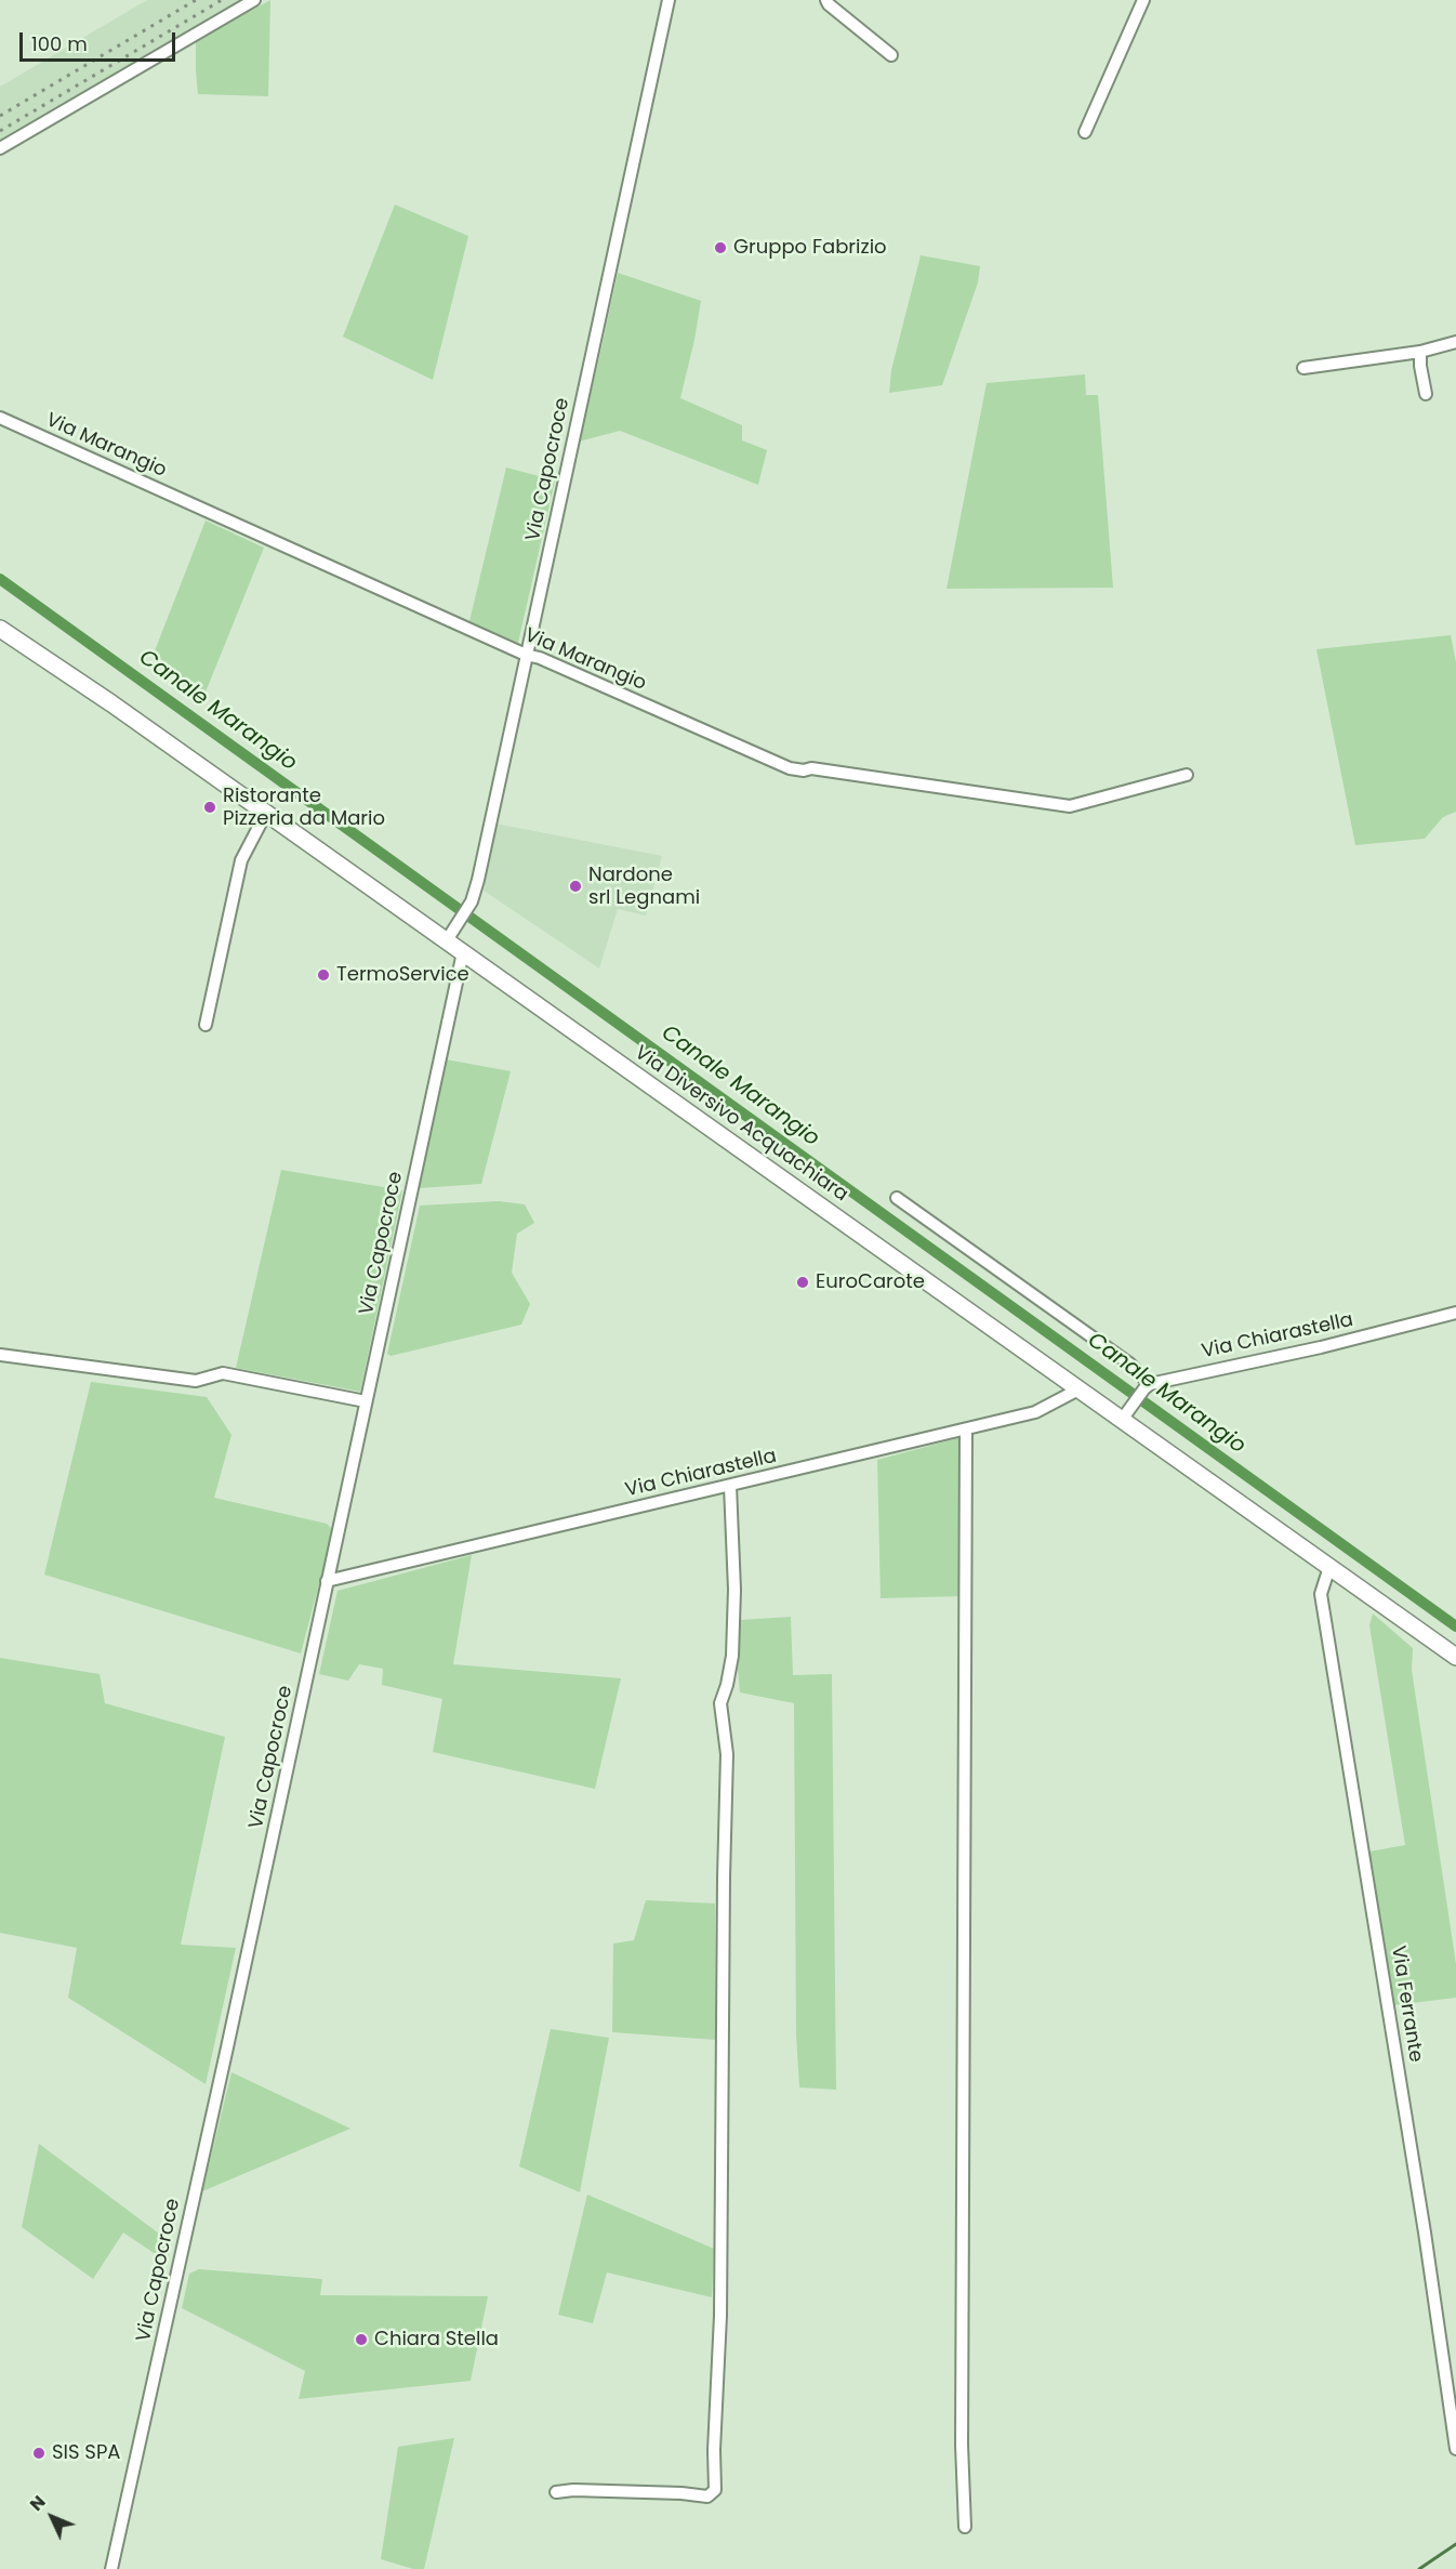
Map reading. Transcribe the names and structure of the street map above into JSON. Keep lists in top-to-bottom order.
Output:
{
  "streets": {
    "main road": ["Via Diversivo Acquachiara"],
    "street": [
      "Via Marangio",
      "Via Capocroce",
      "Via Chiarastella",
      "Via Ferrante"
    ]
  },
  "crossings": [
    ["Via Marangio", "Via Capocroce"],
    ["Via Capocroce", "Via Diversivo Acquachiara"],
    ["Via Capocroce", "Via Chiarastella"],
    ["Via Diversivo Acquachiara", "Via Chiarastella"],
    ["Via Diversivo Acquachiara", "Via Ferrante"]
  ],
  "water": ["Canale Marangio"],
  "places": [
    "Gruppo Fabrizio",
    "Ristorante Pizzeria da Mario",
    "Nardone srl Legnami",
    "TermoService",
    "EuroCarote",
    "Chiara Stella",
    "SIS SPA"
  ],
  "scale_bar": "100 m",
  "north": "top left"
}
